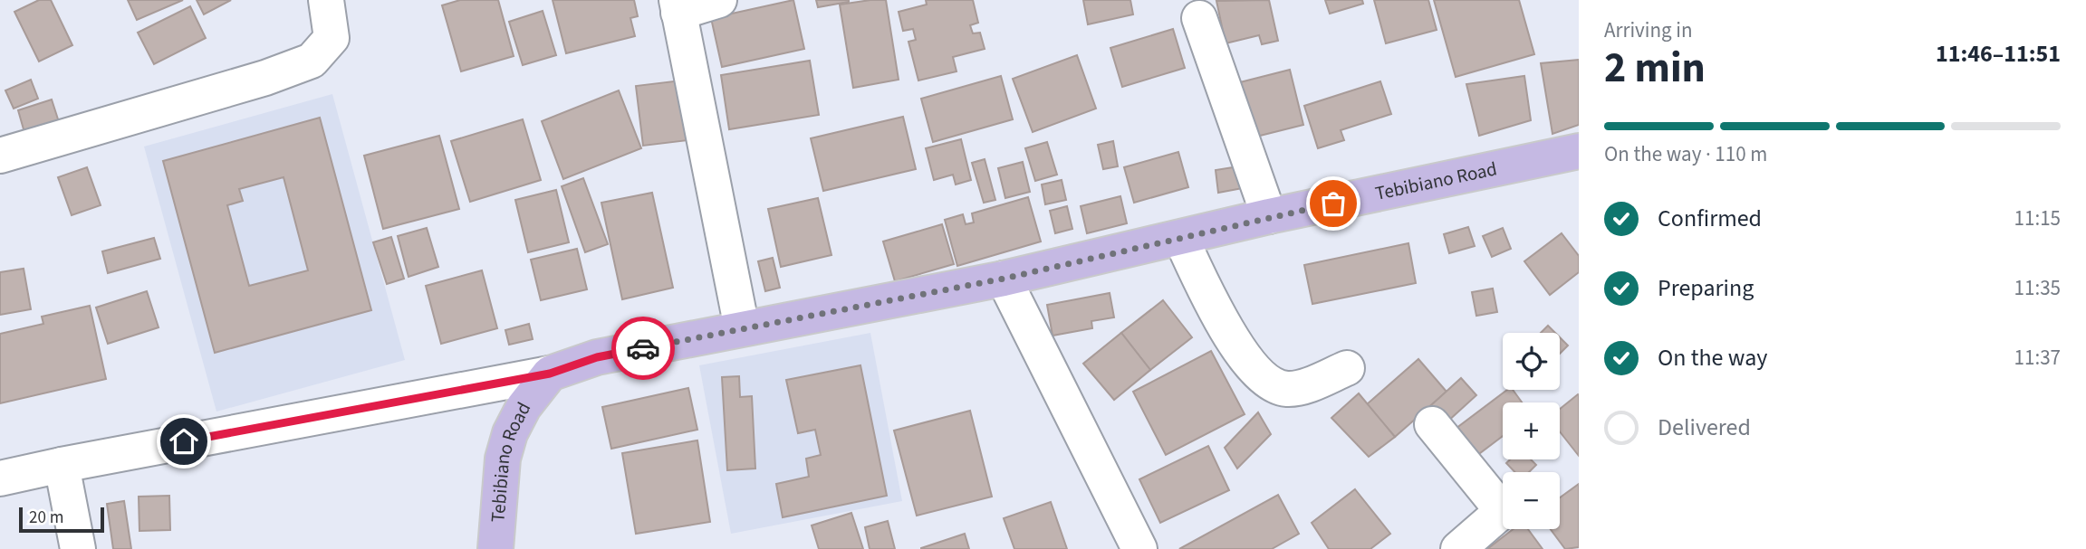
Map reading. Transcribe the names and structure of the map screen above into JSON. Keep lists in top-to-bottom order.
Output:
{
  "streets": {
    "main road": ["Tebibiano Road"]
  },
  "scale_bar": "20 m",
  "page": {
    "heading": ["2 min", "Arriving in", "11:46–11:51"],
    "bar": "On the way · 110 m",
    "list": [
      ["Confirmed", "11:15"],
      ["Preparing", "11:35"],
      ["On the way", "11:37"],
      "Delivered"
    ],
    "map_buttons": ["+", "−"],
    "scale": "20 m"
  }
}
